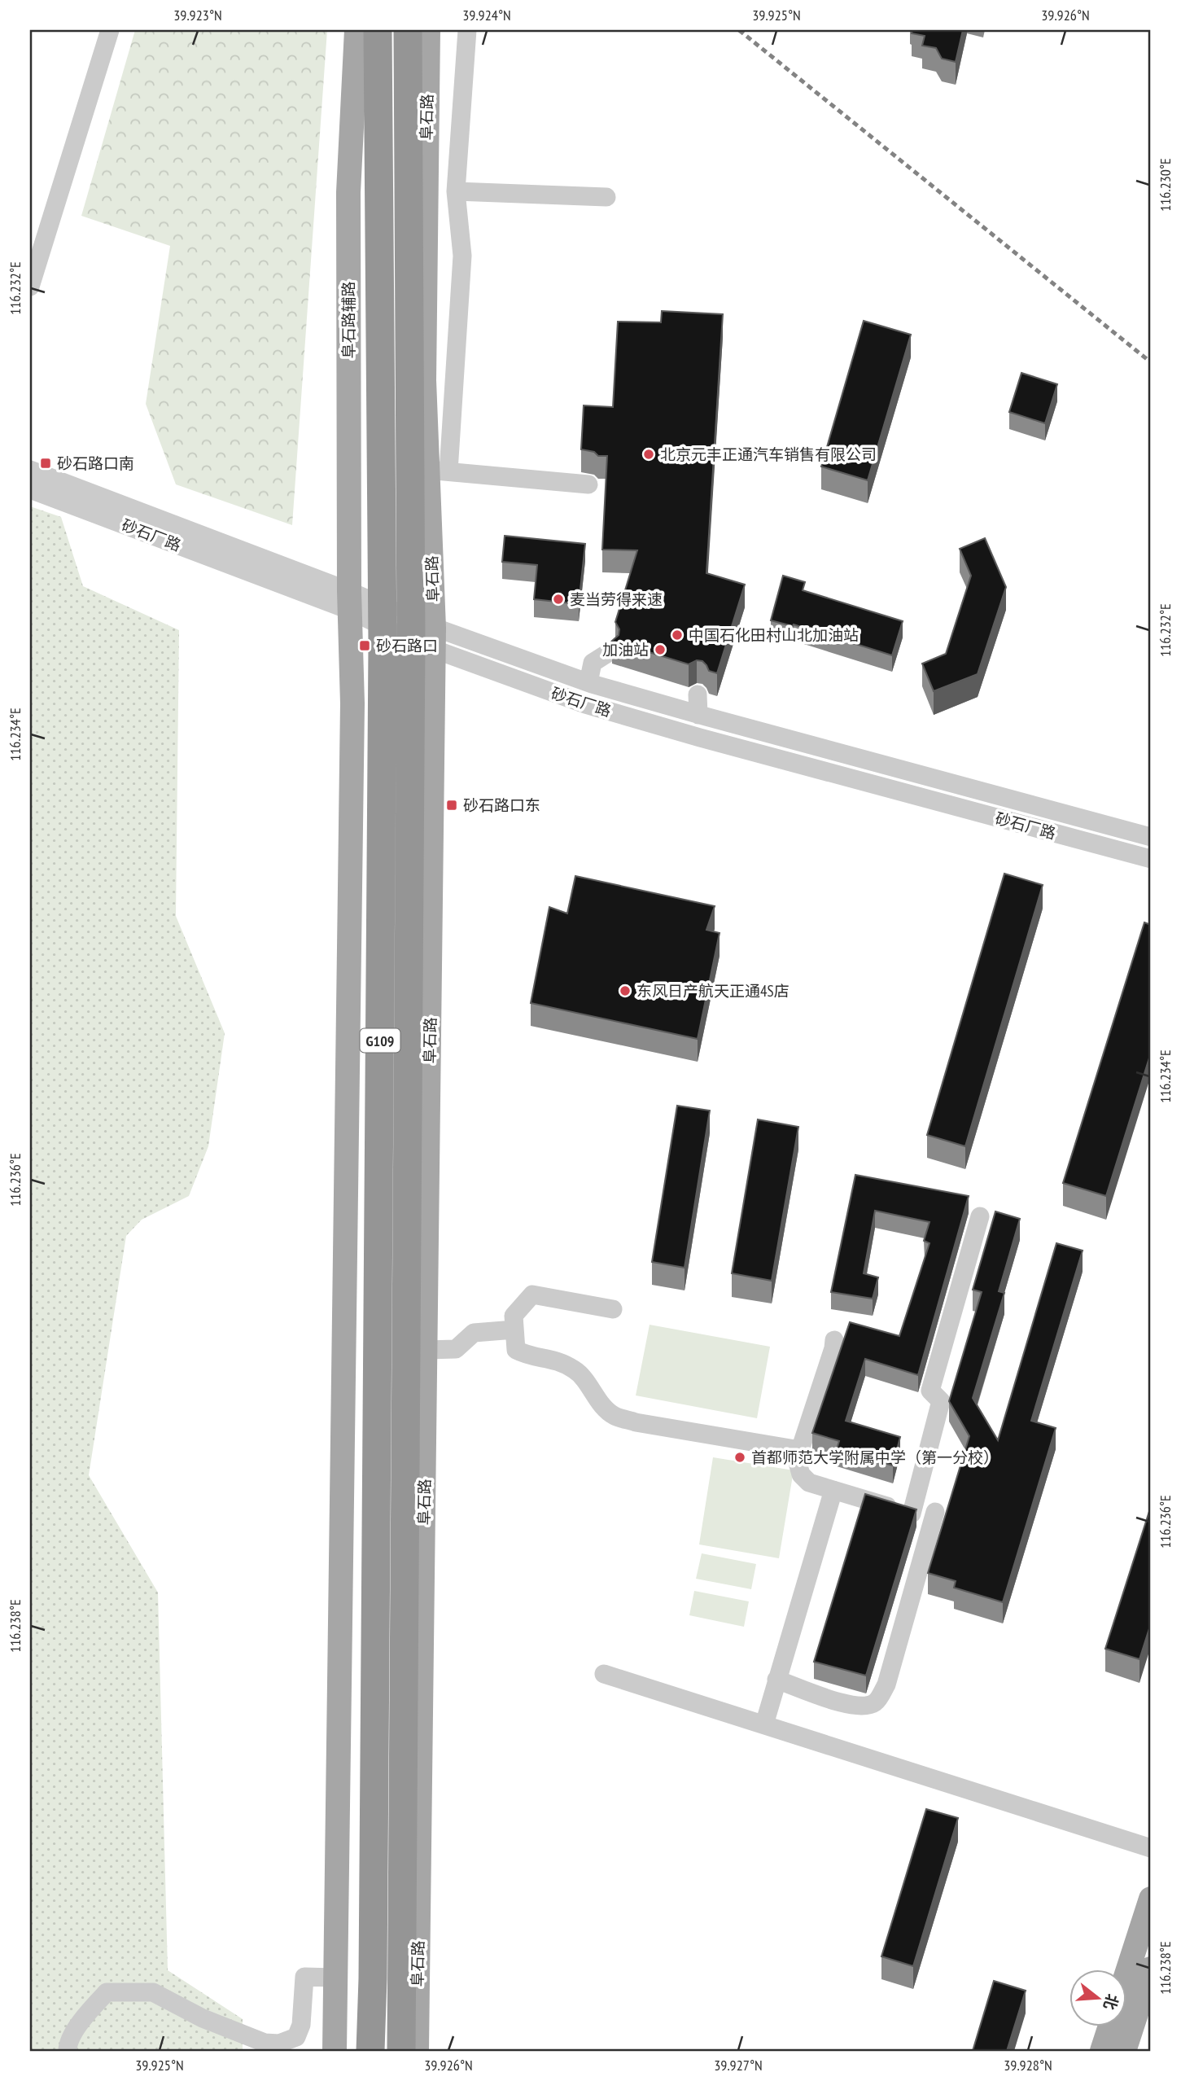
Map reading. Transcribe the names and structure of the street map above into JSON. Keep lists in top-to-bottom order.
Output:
{
  "streets": {
    "highway": ["阜石路", "G109"],
    "main road": ["阜石路辅路"],
    "street": ["砂石厂路"]
  },
  "crossings": [
    ["阜石路", "砂石厂路"],
    ["阜石路辅路", "砂石厂路"]
  ],
  "places": {
    "other": [
      "北京元丰正通汽车销售有限公司",
      "麦当劳得来速",
      "中国石化田村山北加油站",
      "加油站",
      "东风日产航天正通4S店",
      "首都师范大学附属中学（第一分校）"
    ],
    "transit": ["砂石路口南", "砂石路口", "砂石路口东"]
  },
  "north": "right",
  "coordinates": [
    "39.923°N",
    "39.924°N",
    "39.925°N",
    "39.926°N",
    "116.230°E",
    "116.232°E",
    "116.234°E",
    "116.236°E",
    "116.238°E",
    "39.927°N",
    "39.928°N"
  ]
}
